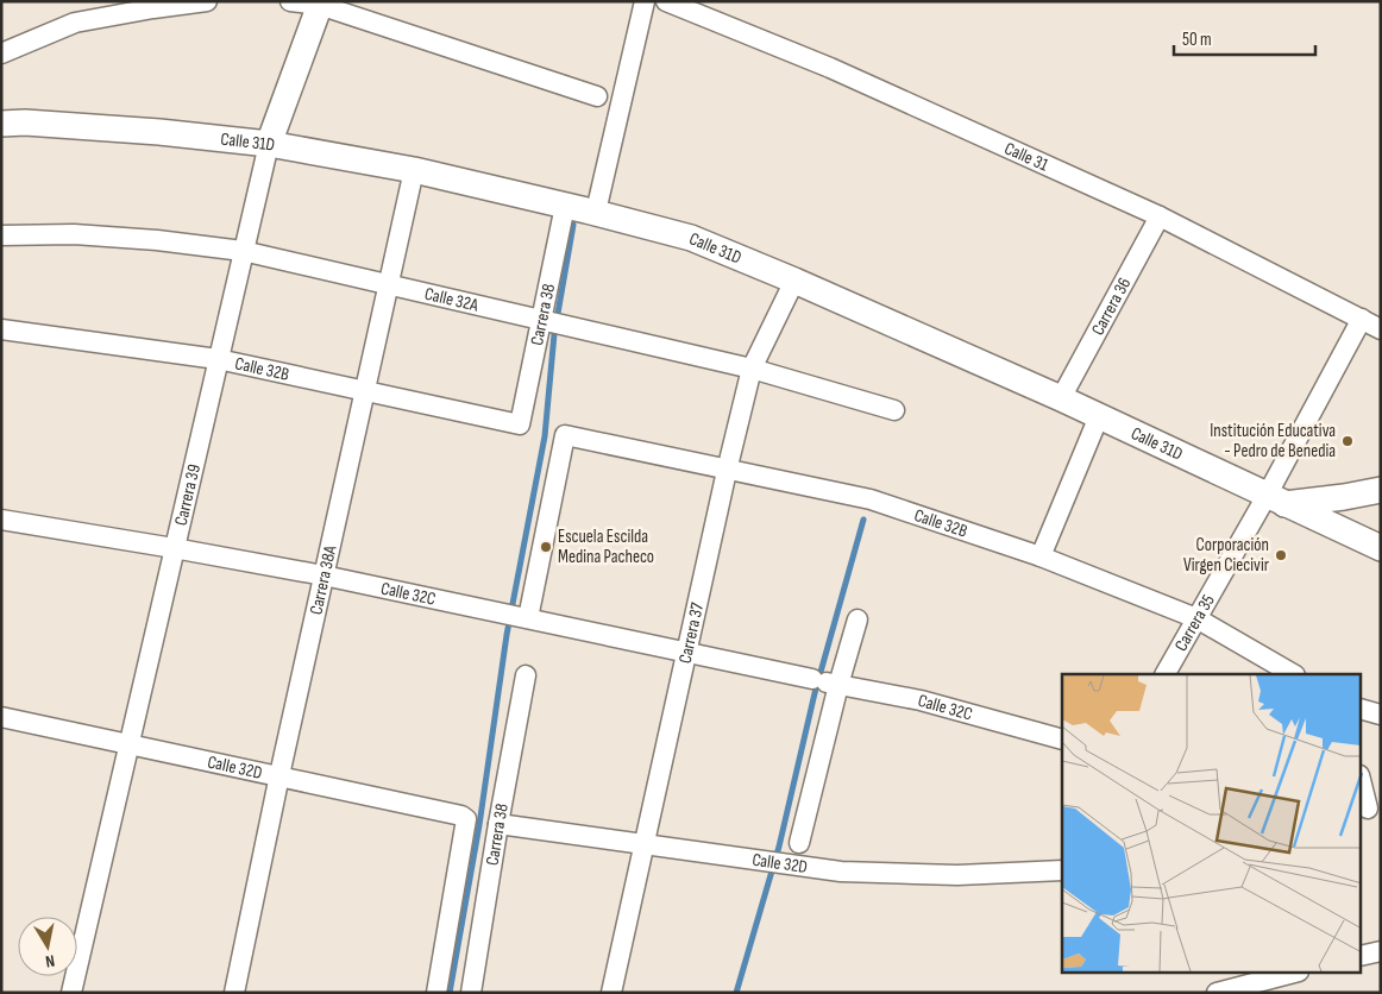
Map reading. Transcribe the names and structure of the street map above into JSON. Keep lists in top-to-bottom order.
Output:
{
  "streets": {
    "street": [
      "Calle 31D",
      "Calle 31",
      "Calle 32A",
      "Carrera 36",
      "Carrera 38",
      "Calle 32B",
      "Carrera 39",
      "Carrera 38A",
      "Calle 32C",
      "Carrera 35",
      "Carrera 37",
      "Calle 32D"
    ]
  },
  "crossings": [
    ["Calle 31D", "Carrera 36"],
    ["Calle 31D", "Carrera 38"],
    ["Calle 31D", "Carrera 39"],
    ["Calle 31D", "Carrera 38A"],
    ["Calle 31D", "Carrera 35"],
    ["Calle 31D", "Carrera 37"],
    ["Calle 31", "Carrera 36"],
    ["Calle 31", "Carrera 35"],
    ["Calle 32A", "Carrera 38"],
    ["Calle 32A", "Carrera 39"],
    ["Calle 32A", "Carrera 38A"],
    ["Calle 32A", "Carrera 37"],
    ["Carrera 38", "Calle 32B"],
    ["Carrera 38", "Calle 32D"],
    ["Calle 32B", "Carrera 39"],
    ["Calle 32B", "Carrera 38A"],
    ["Calle 32B", "Calle 32C"],
    ["Calle 32B", "Carrera 35"],
    ["Calle 32B", "Carrera 37"],
    ["Carrera 39", "Calle 32C"],
    ["Carrera 39", "Calle 32D"],
    ["Carrera 38A", "Calle 32C"],
    ["Carrera 38A", "Calle 32D"],
    ["Calle 32C", "Carrera 37"],
    ["Carrera 37", "Calle 32D"]
  ],
  "places": ["Institución Educativa - Pedro de Benedia", "Escuela Escilda Medina Pacheco", "Corporación Virgen Ciecivir"],
  "scale_bar": "50 m",
  "north": "bottom"
}
